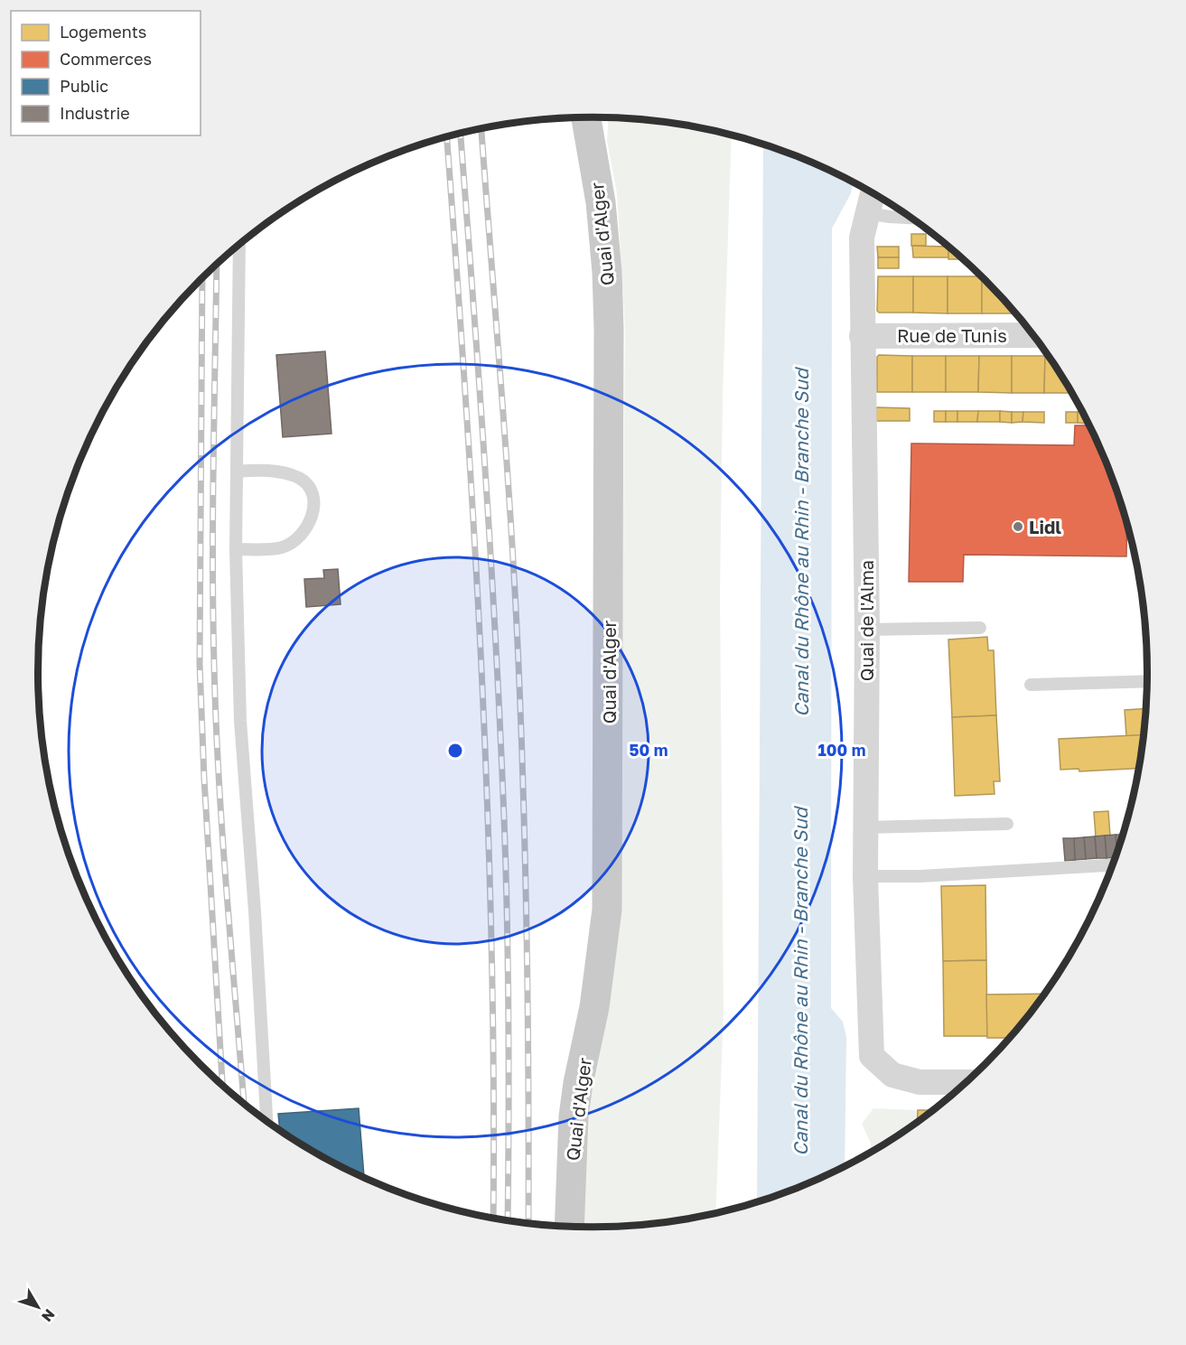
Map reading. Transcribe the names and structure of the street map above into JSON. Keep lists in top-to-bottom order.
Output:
{
  "streets": {
    "main road": ["Quai d'Alger"],
    "street": ["Rue de Tunis", "Quai de l'Alma"]
  },
  "crossings": [
    ["Rue de Tunis", "Quai de l'Alma"]
  ],
  "water": ["Canal du Rhône au Rhin - Branche Sud"],
  "places": ["Lidl"],
  "legend": [
    "Logements",
    "Commerces",
    "Public",
    "Industrie"
  ],
  "north": "bottom right",
  "rings": ["50 m", "100 m"]
}
